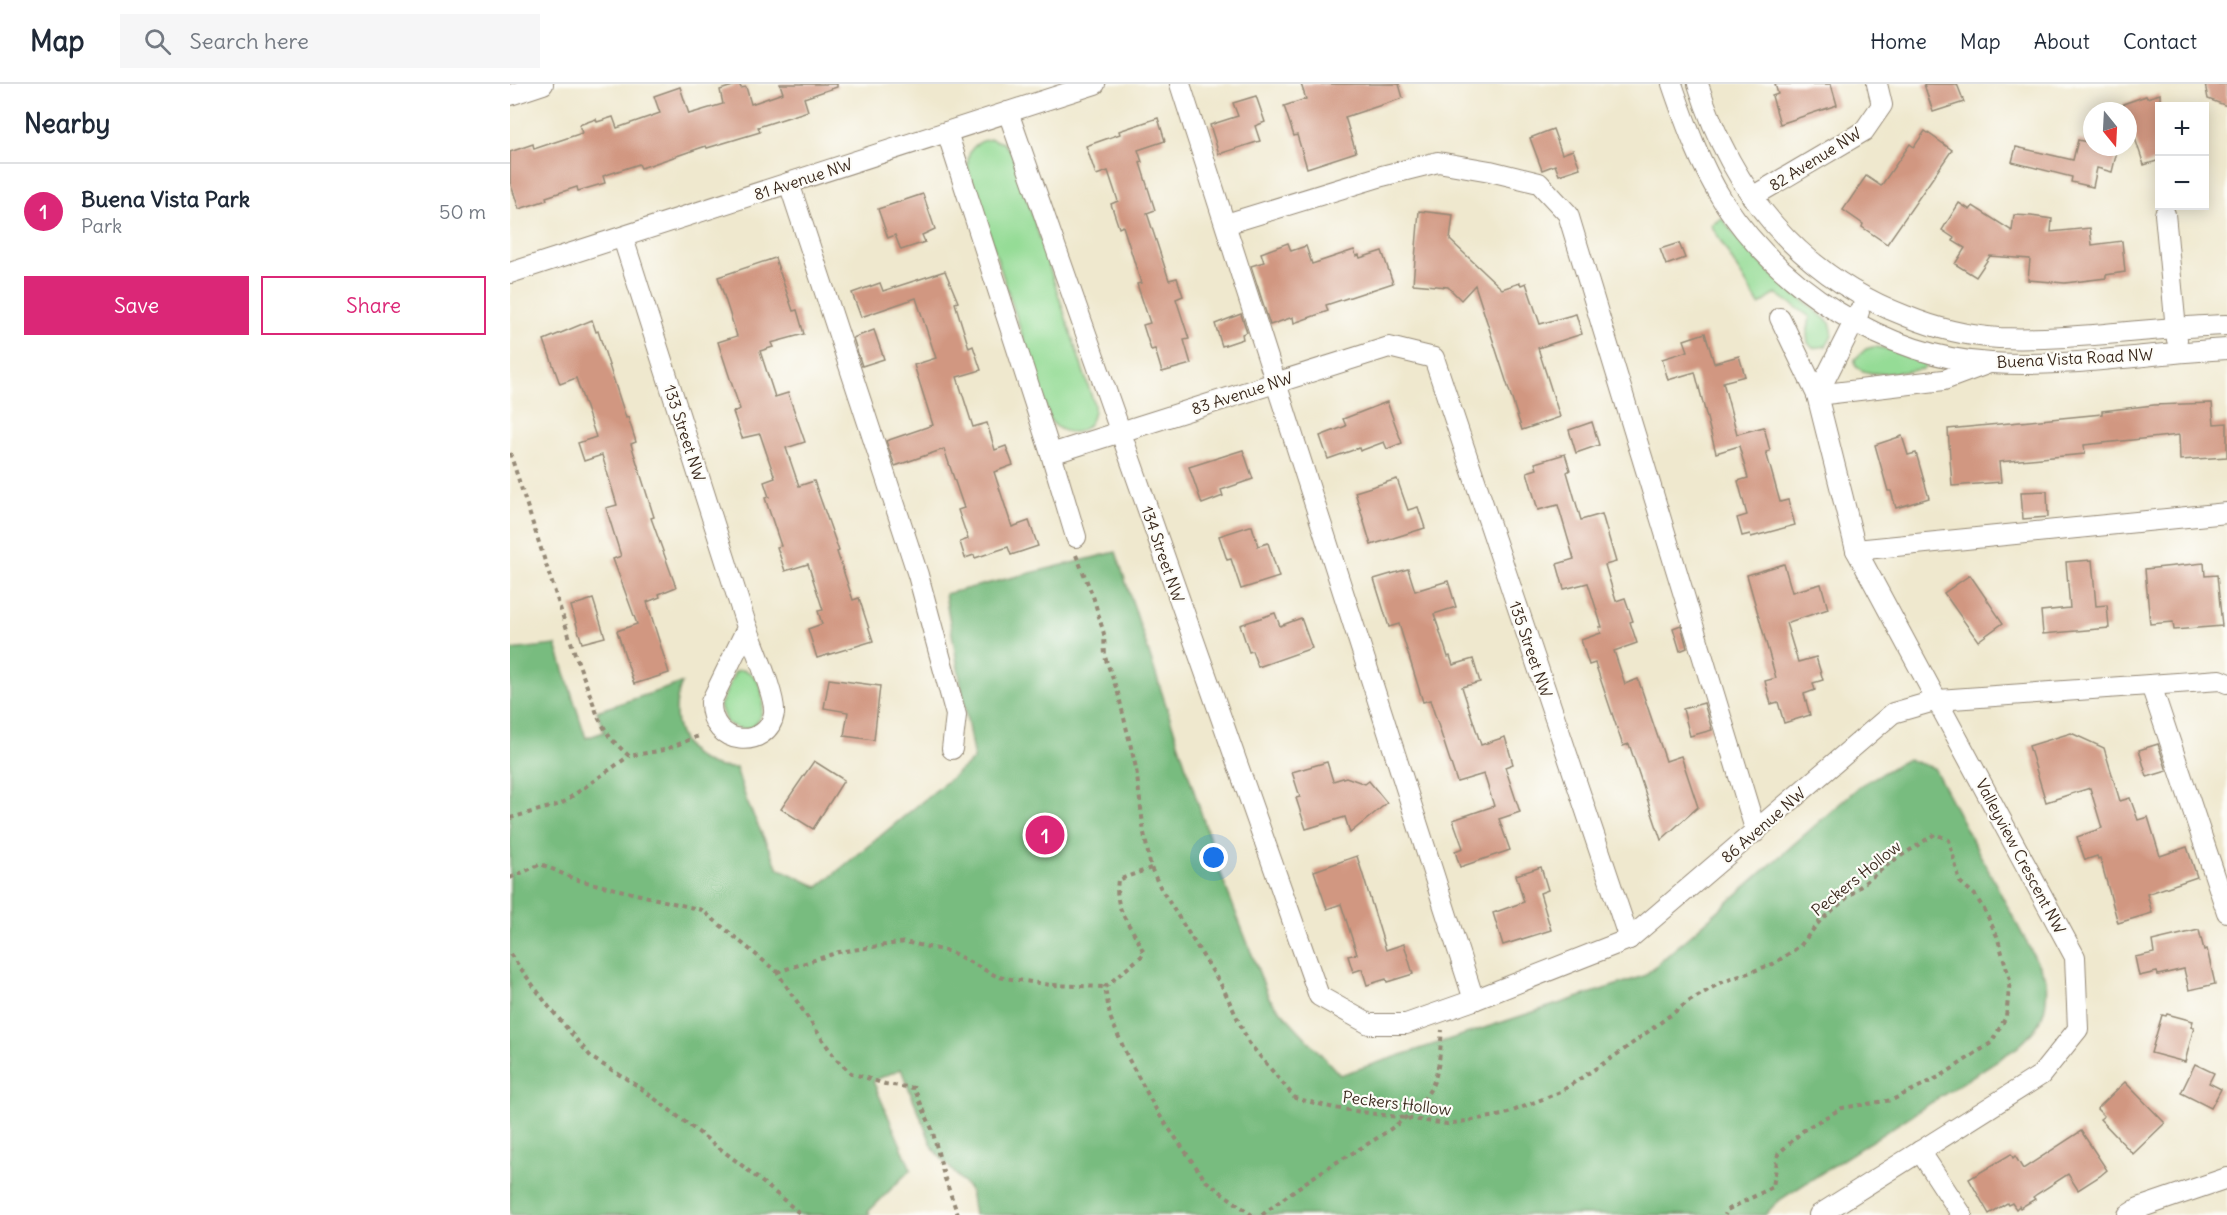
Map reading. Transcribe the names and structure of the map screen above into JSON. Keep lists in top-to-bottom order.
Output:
{
  "streets": {
    "street": [
      "82 Avenue NW",
      "81 Avenue NW",
      "Buena Vista Road NW",
      "83 Avenue NW",
      "133 Street NW",
      "134 Street NW",
      "135 Street NW",
      "86 Avenue NW",
      "Valleyview Crescent NW"
    ],
    "path": ["Peckers Hollow"]
  },
  "crossings": [
    ["82 Avenue NW", "Buena Vista Road NW"],
    ["81 Avenue NW", "133 Street NW"],
    ["81 Avenue NW", "134 Street NW"],
    ["83 Avenue NW", "134 Street NW"],
    ["83 Avenue NW", "135 Street NW"],
    ["134 Street NW", "86 Avenue NW"],
    ["135 Street NW", "86 Avenue NW"],
    ["86 Avenue NW", "Valleyview Crescent NW"]
  ],
  "north": "bottom",
  "page": {
    "header": "Map",
    "search": "Search here",
    "nav": [
      "Home",
      "Map",
      "About",
      "Contact"
    ],
    "heading": "Nearby",
    "map_buttons": ["+", "−"],
    "list": [
      {
        "mark": "1",
        "name": "Buena Vista Park",
        "note": "Park",
        "value": "50 m"
      }
    ],
    "buttons": ["Save", "Share"],
    "pins": "1"
  }
}
